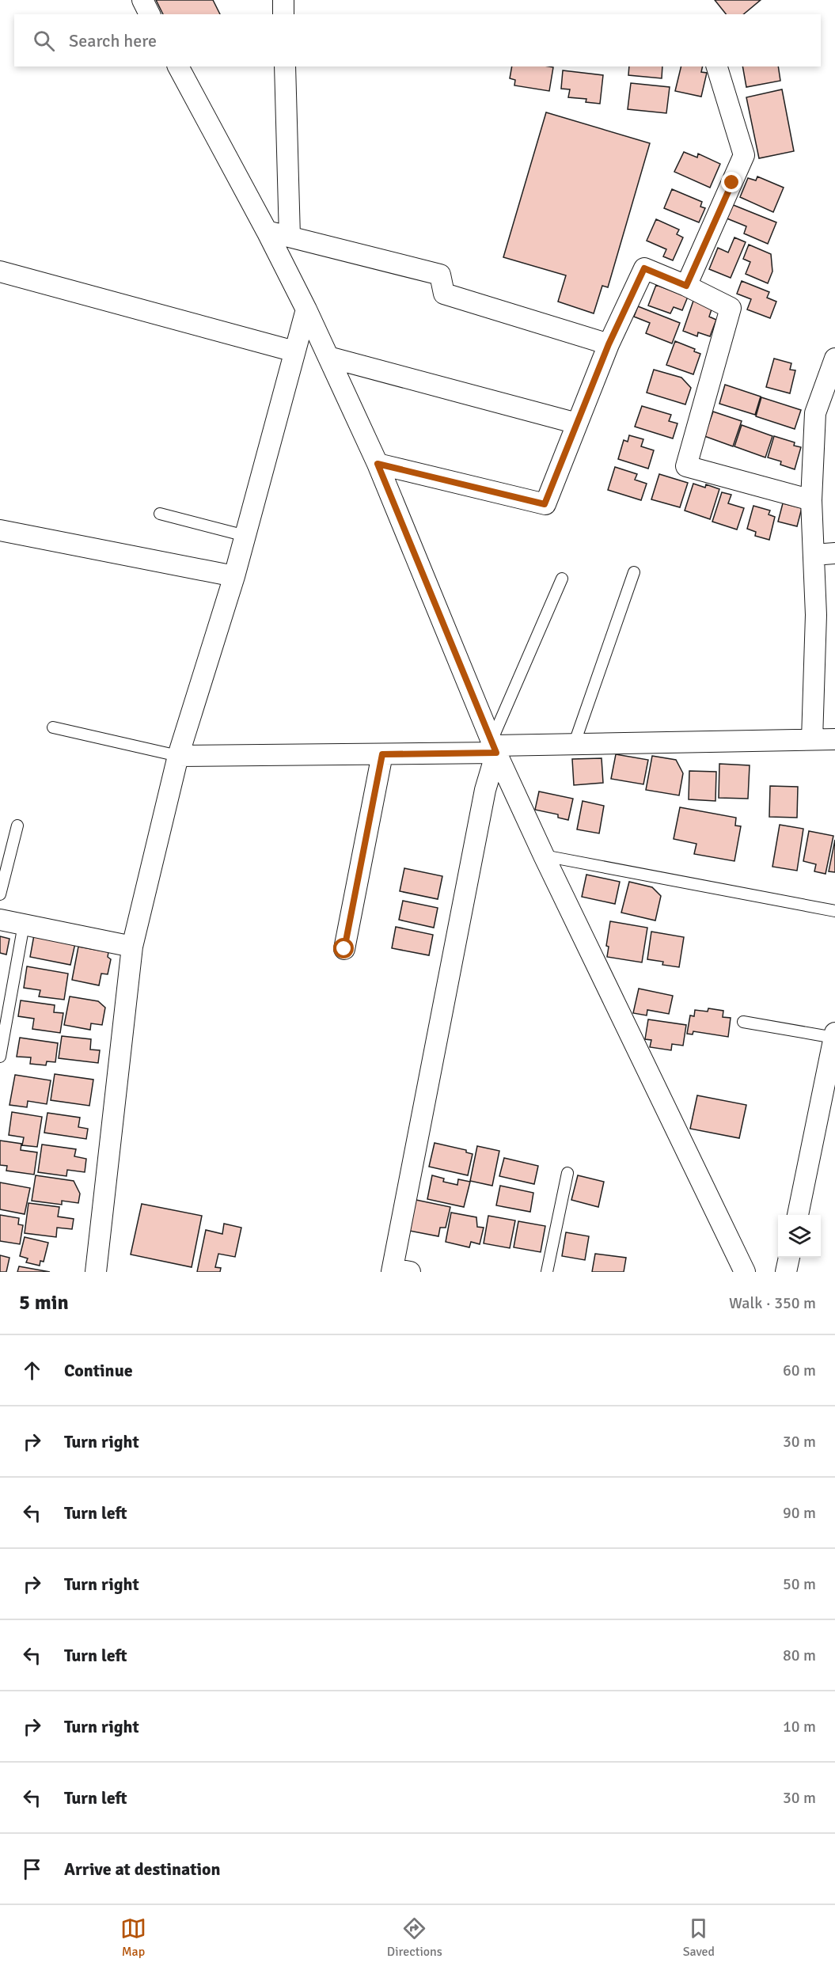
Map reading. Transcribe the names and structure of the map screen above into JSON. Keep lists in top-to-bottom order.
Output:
{
  "page": {
    "search": "Search here",
    "heading": ["5 min", "Walk · 350 m"],
    "list": [
      ["Continue", "60 m"],
      ["Turn right", "30 m"],
      ["Turn left", "90 m"],
      ["Turn right", "50 m"],
      ["Turn left", "80 m"],
      ["Turn right", "10 m"],
      ["Turn left", "30 m"],
      "Arrive at destination"
    ],
    "nav": ["Map", "Directions", "Saved"]
  }
}
